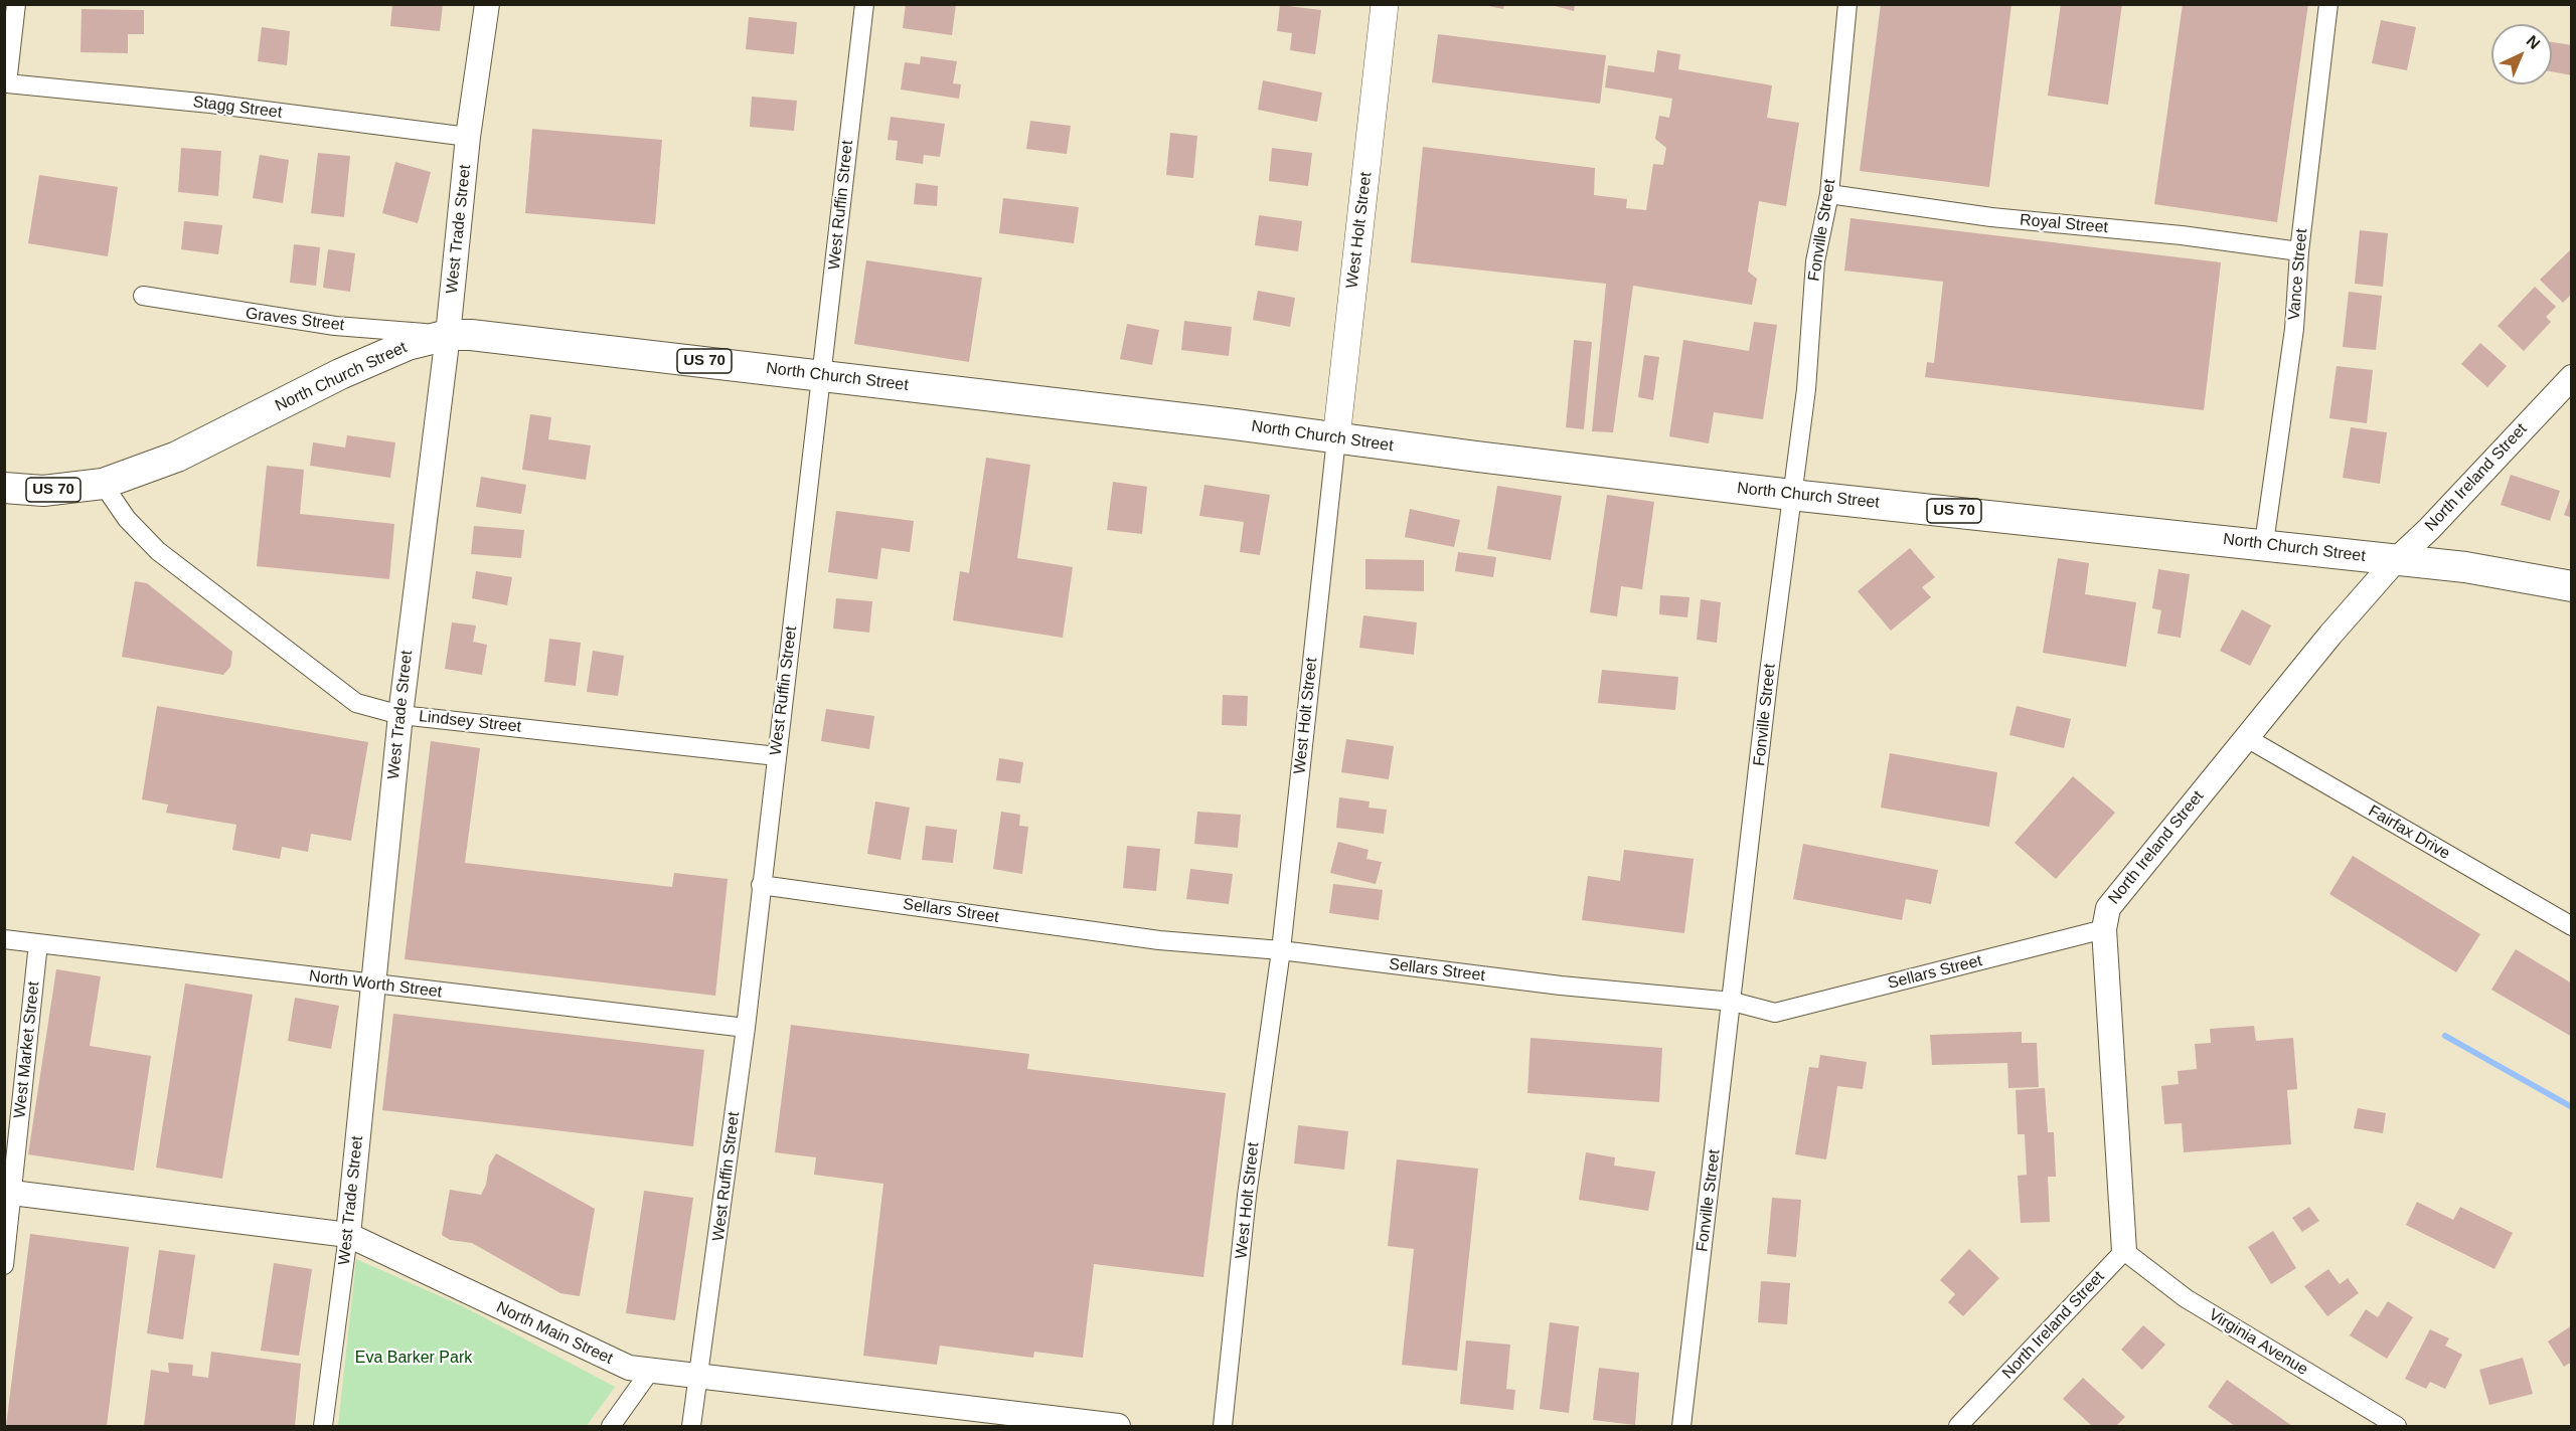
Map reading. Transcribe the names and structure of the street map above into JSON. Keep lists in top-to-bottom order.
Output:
{
  "streets": {
    "main road": ["West Holt Street", "US 70", "North Church Street"],
    "street": [
      "Stagg Street",
      "West Ruffin Street",
      "Royal Street",
      "West Trade Street",
      "Fonville Street",
      "Vance Street",
      "Graves Street",
      "North Ireland Street",
      "Lindsey Street",
      "Fairfax Drive",
      "Sellars Street",
      "North Worth Street",
      "West Market Street",
      "North Main Street",
      "Virginia Avenue"
    ]
  },
  "crossings": [
    ["Stagg Street", "West Trade Street"],
    ["West Ruffin Street", "North Church Street"],
    ["West Ruffin Street", "Lindsey Street"],
    ["West Ruffin Street", "Sellars Street"],
    ["West Ruffin Street", "North Worth Street"],
    ["West Ruffin Street", "North Main Street"],
    ["Royal Street", "Fonville Street"],
    ["Royal Street", "Vance Street"],
    ["West Trade Street", "Graves Street"],
    ["West Trade Street", "North Church Street"],
    ["West Trade Street", "Lindsey Street"],
    ["West Trade Street", "North Worth Street"],
    ["West Trade Street", "North Main Street"],
    ["West Holt Street", "North Church Street"],
    ["West Holt Street", "Sellars Street"],
    ["Fonville Street", "North Church Street"],
    ["Fonville Street", "Sellars Street"],
    ["Vance Street", "North Church Street"],
    ["Graves Street", "North Church Street"],
    ["US 70", "North Church Street"],
    ["US 70", "Lindsey Street"],
    ["North Church Street", "North Ireland Street"],
    ["North Church Street", "Lindsey Street"],
    ["North Ireland Street", "Fairfax Drive"],
    ["North Ireland Street", "Sellars Street"],
    ["North Ireland Street", "Virginia Avenue"],
    ["North Worth Street", "West Market Street"],
    ["West Market Street", "North Main Street"]
  ],
  "parks": ["Eva Barker Park"],
  "north": "top right"
}
